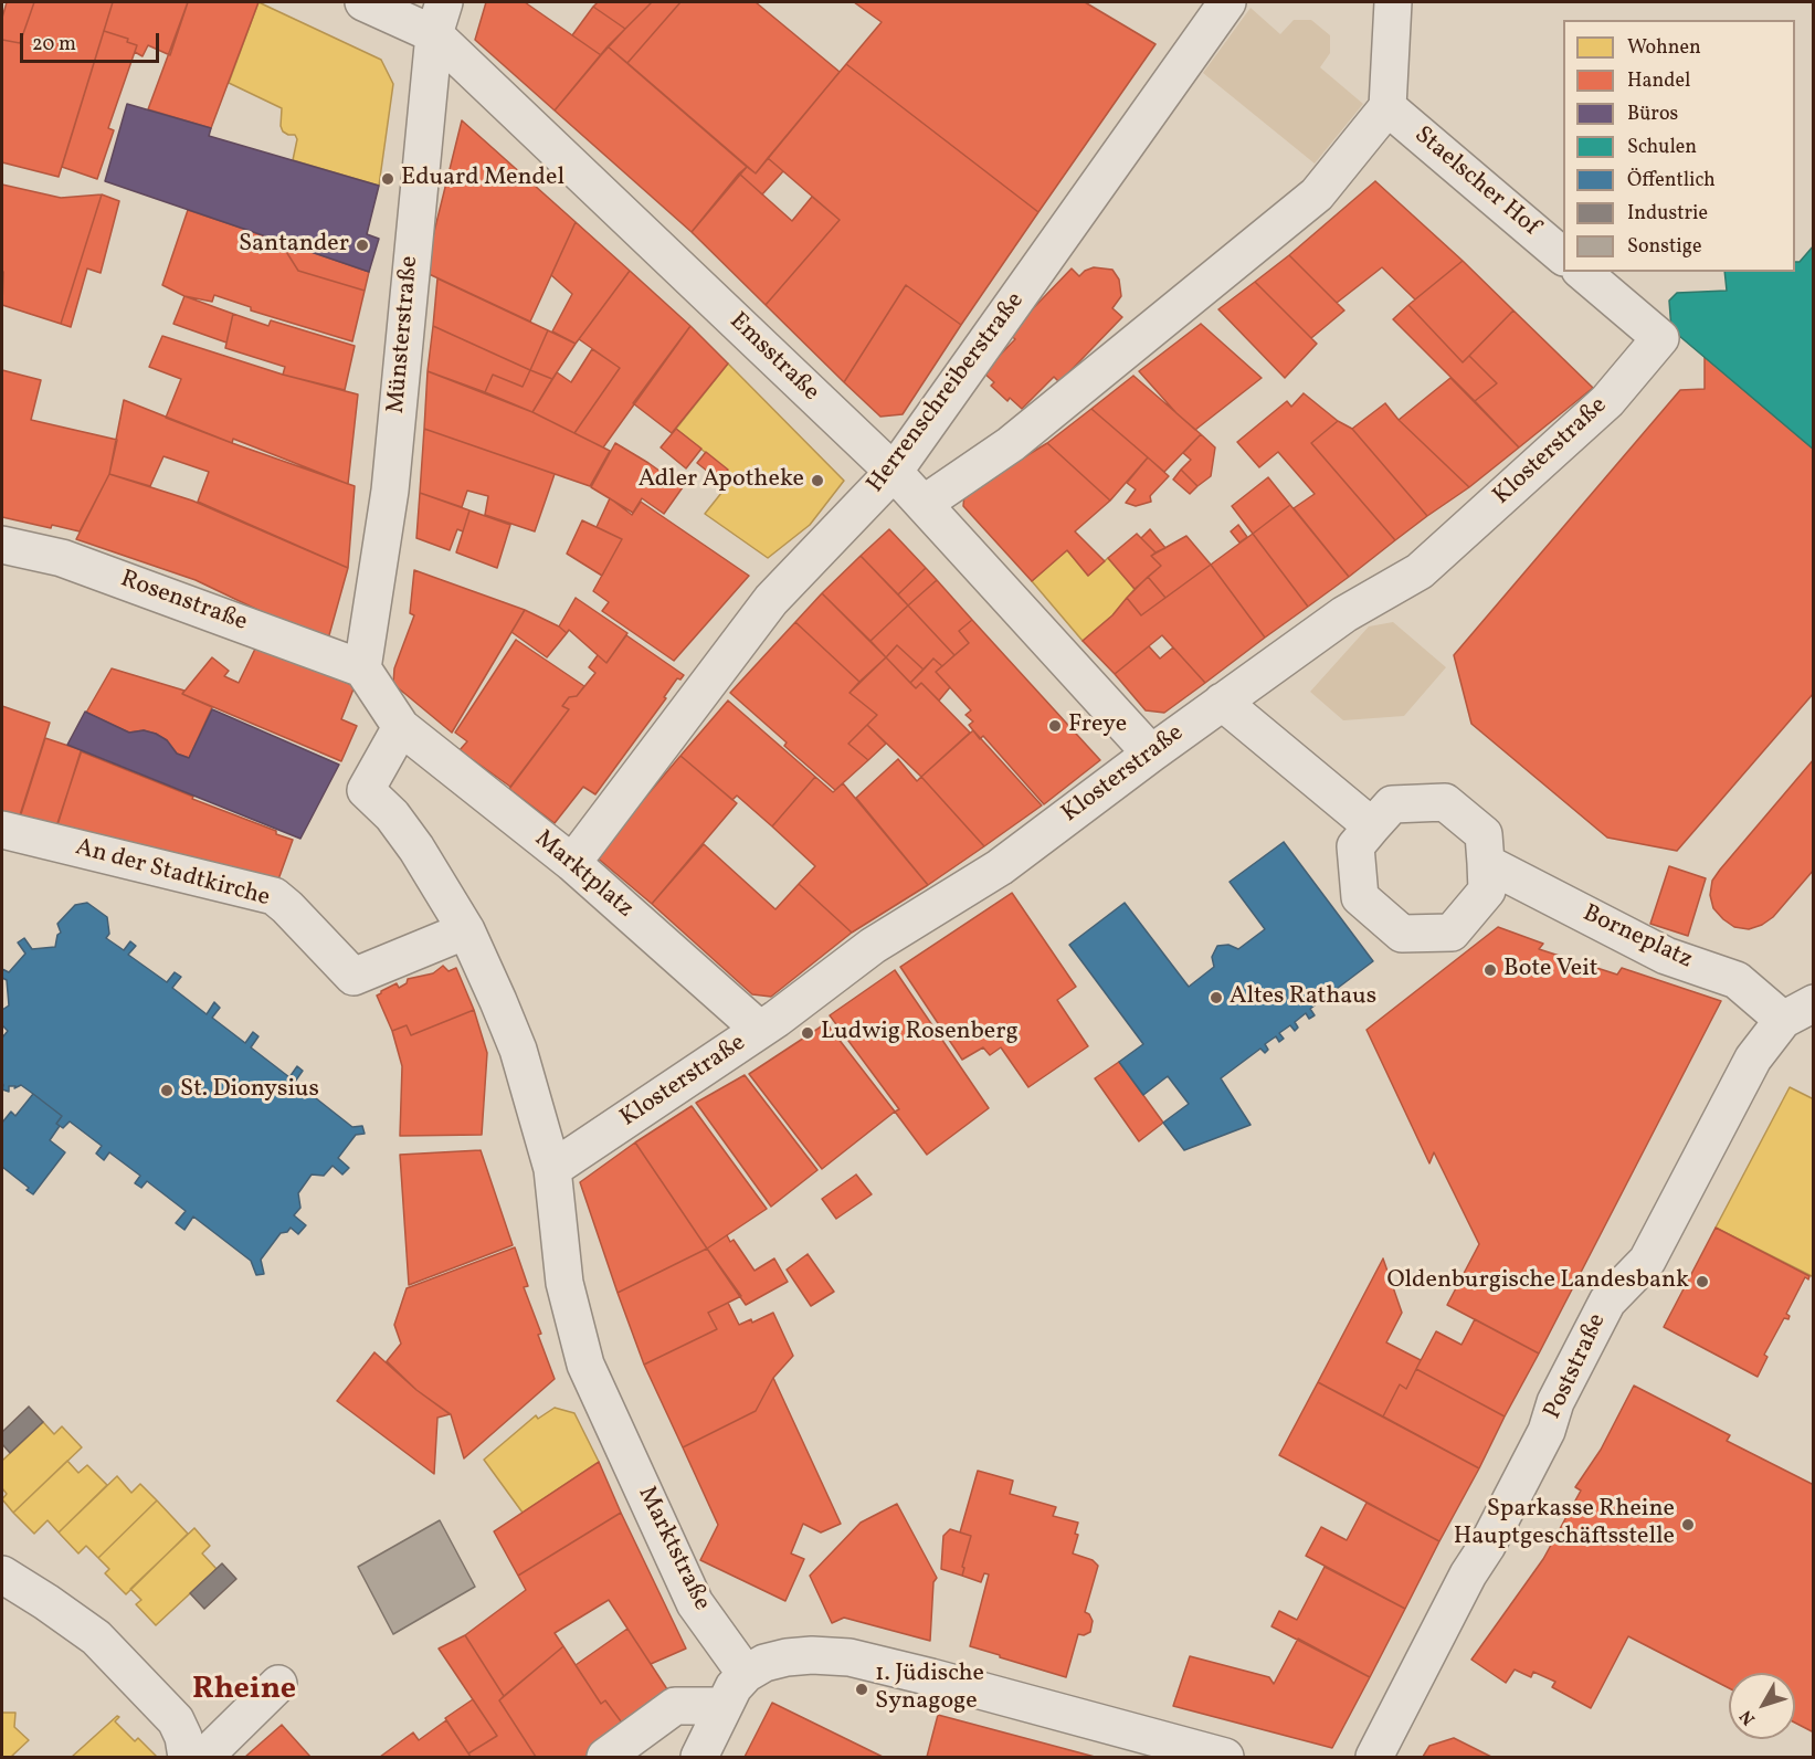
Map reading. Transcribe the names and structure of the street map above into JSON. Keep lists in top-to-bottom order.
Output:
{
  "streets": {
    "street": [
      "Staelscher Hof",
      "Münsterstraße",
      "Emsstraße",
      "Herrenschreiberstraße",
      "Klosterstraße",
      "Rosenstraße",
      "An der Stadtkirche",
      "Marktplatz",
      "Borneplatz",
      "Poststraße",
      "Marktstraße"
    ]
  },
  "crossings": [
    ["Staelscher Hof", "Herrenschreiberstraße"],
    ["Münsterstraße", "Emsstraße"],
    ["Münsterstraße", "Rosenstraße"],
    ["Münsterstraße", "Marktplatz"],
    ["Emsstraße", "Herrenschreiberstraße"],
    ["Emsstraße", "Klosterstraße"],
    ["Herrenschreiberstraße", "Marktplatz"],
    ["Klosterstraße", "Marktplatz"],
    ["Klosterstraße", "Marktstraße"],
    ["Rosenstraße", "Marktplatz"],
    ["Borneplatz", "Poststraße"]
  ],
  "districts": ["Rheine"],
  "places": [
    "Eduard Mendel",
    "Santander",
    "Adler Apotheke",
    "Freye",
    "Bote Veit",
    "Altes Rathaus",
    "Ludwig Rosenberg",
    "St. Dionysius",
    "Oldenburgische Landesbank",
    "Sparkasse Rheine Hauptgeschäftsstelle",
    "1. Jüdische Synagoge"
  ],
  "legend": [
    "Wohnen",
    "Handel",
    "Büros",
    "Schulen",
    "Öffentlich",
    "Industrie",
    "Sonstige"
  ],
  "scale_bar": "20 m",
  "north": "bottom left"
}
